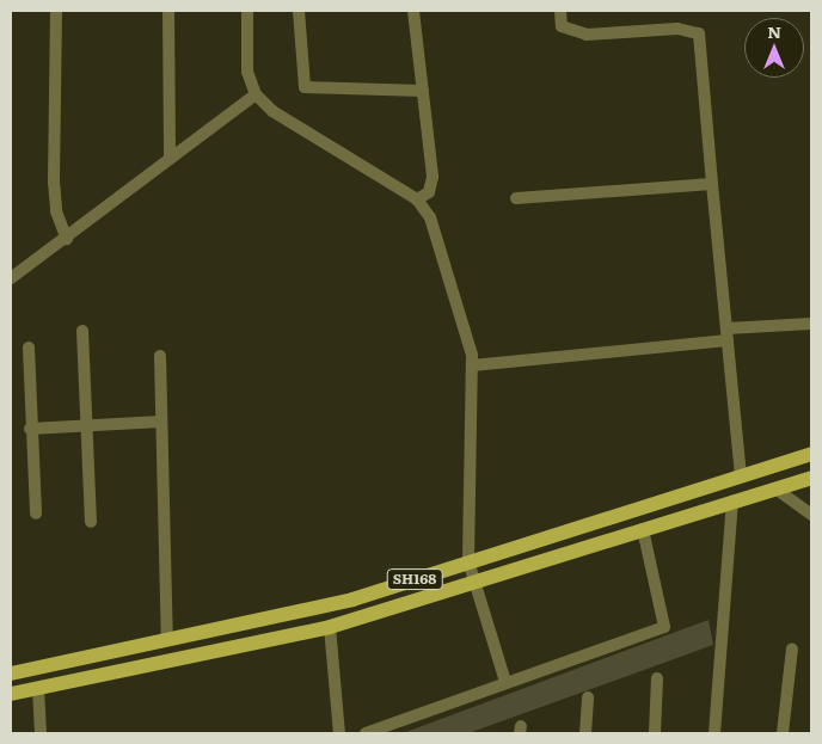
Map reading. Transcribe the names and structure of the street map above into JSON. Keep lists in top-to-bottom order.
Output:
{
  "streets": {
    "main road": ["SH168"]
  },
  "north": "top"
}
